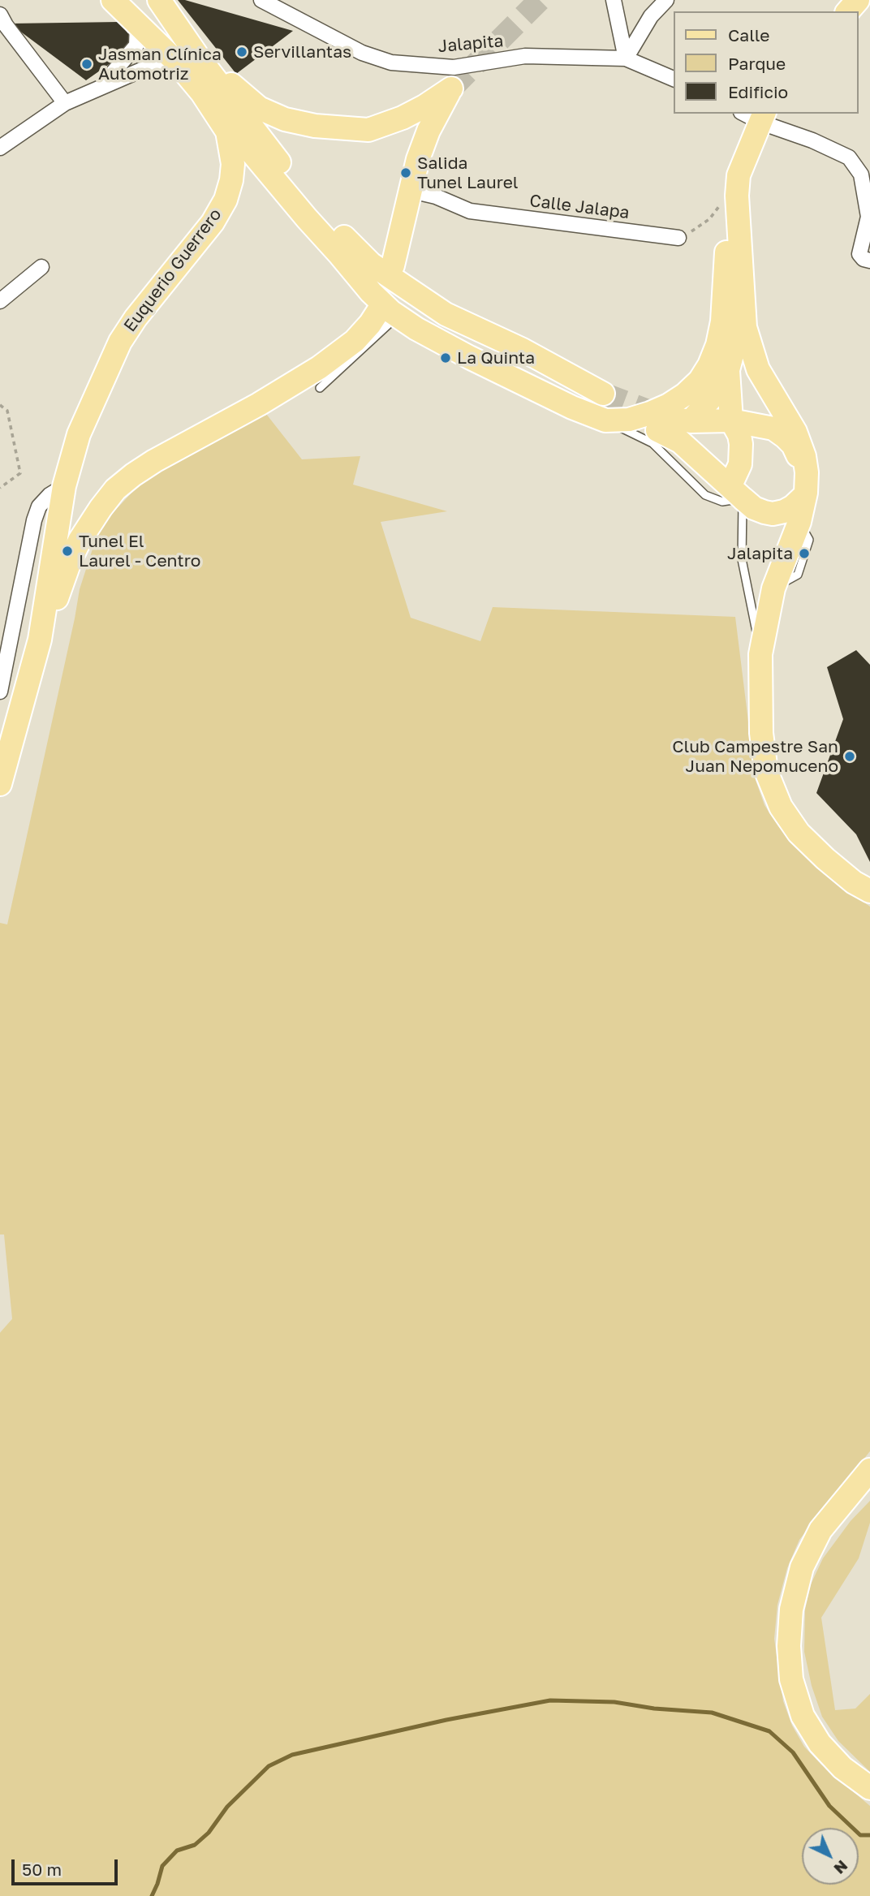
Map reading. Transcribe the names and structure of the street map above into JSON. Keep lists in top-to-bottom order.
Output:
{
  "streets": {
    "main road": ["Euquerio Guerrero"],
    "street": ["Jalapita", "Calle Jalapa"]
  },
  "places": [
    "Servillantas",
    "Jasman Clínica Automotriz",
    "Salida Tunel Laurel",
    "La Quinta",
    "Tunel El Laurel - Centro",
    "Jalapita",
    "Club Campestre San Juan Nepomuceno"
  ],
  "legend": ["Calle", "Parque", "Edificio"],
  "scale_bar": "50 m",
  "north": "bottom right"
}
